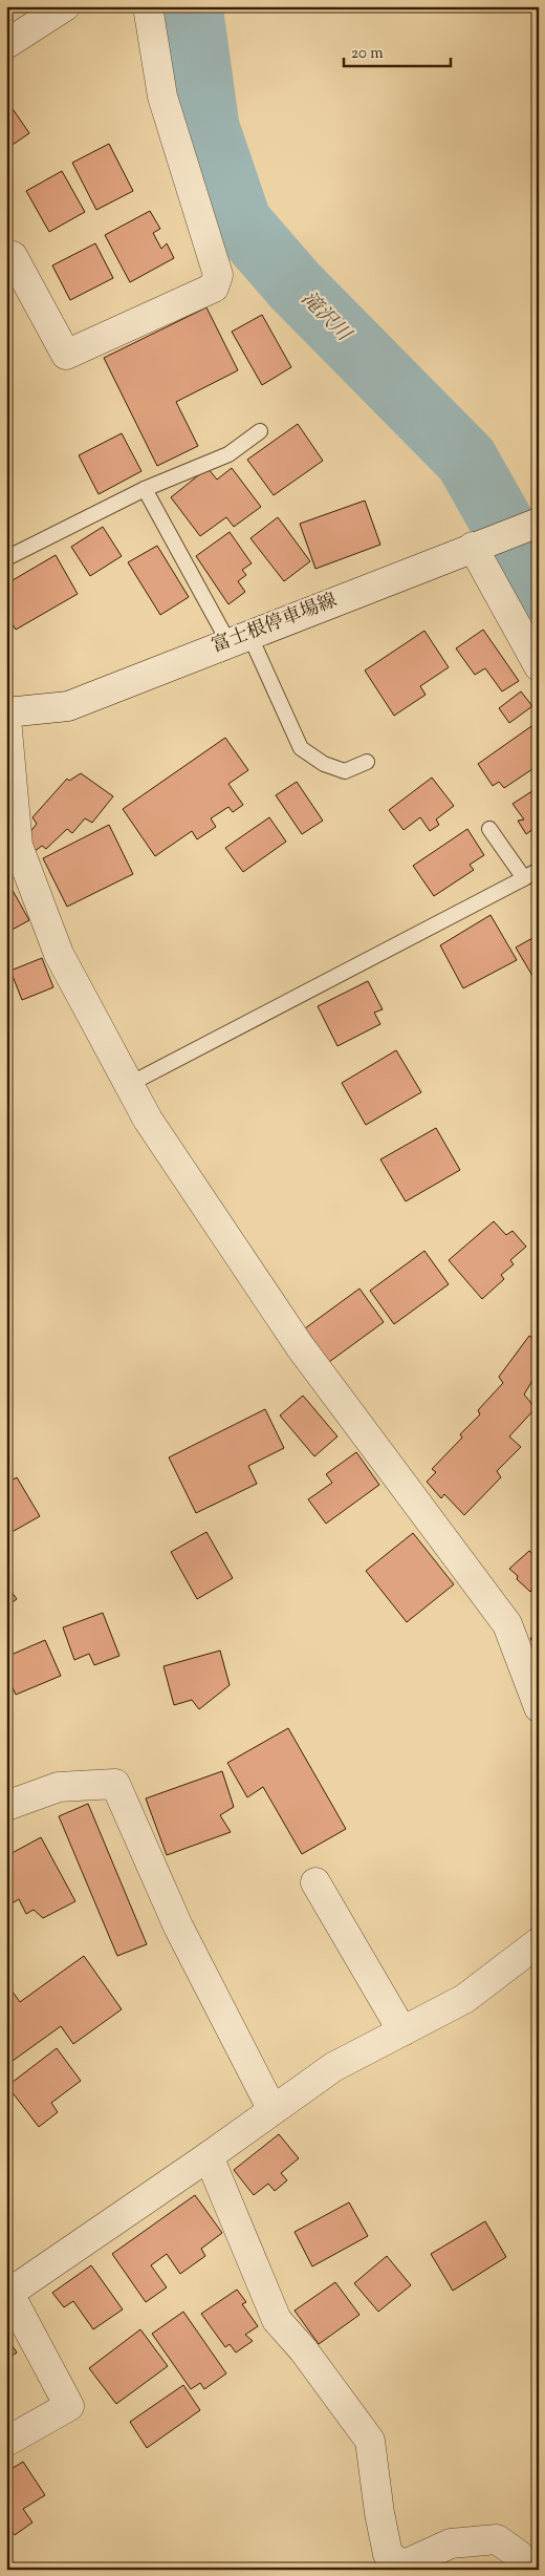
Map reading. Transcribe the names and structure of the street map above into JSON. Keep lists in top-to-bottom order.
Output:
{
  "streets": {
    "street": ["富士根停車場線"]
  },
  "water": ["滝沢川"],
  "scale_bar": "20 m"
}
